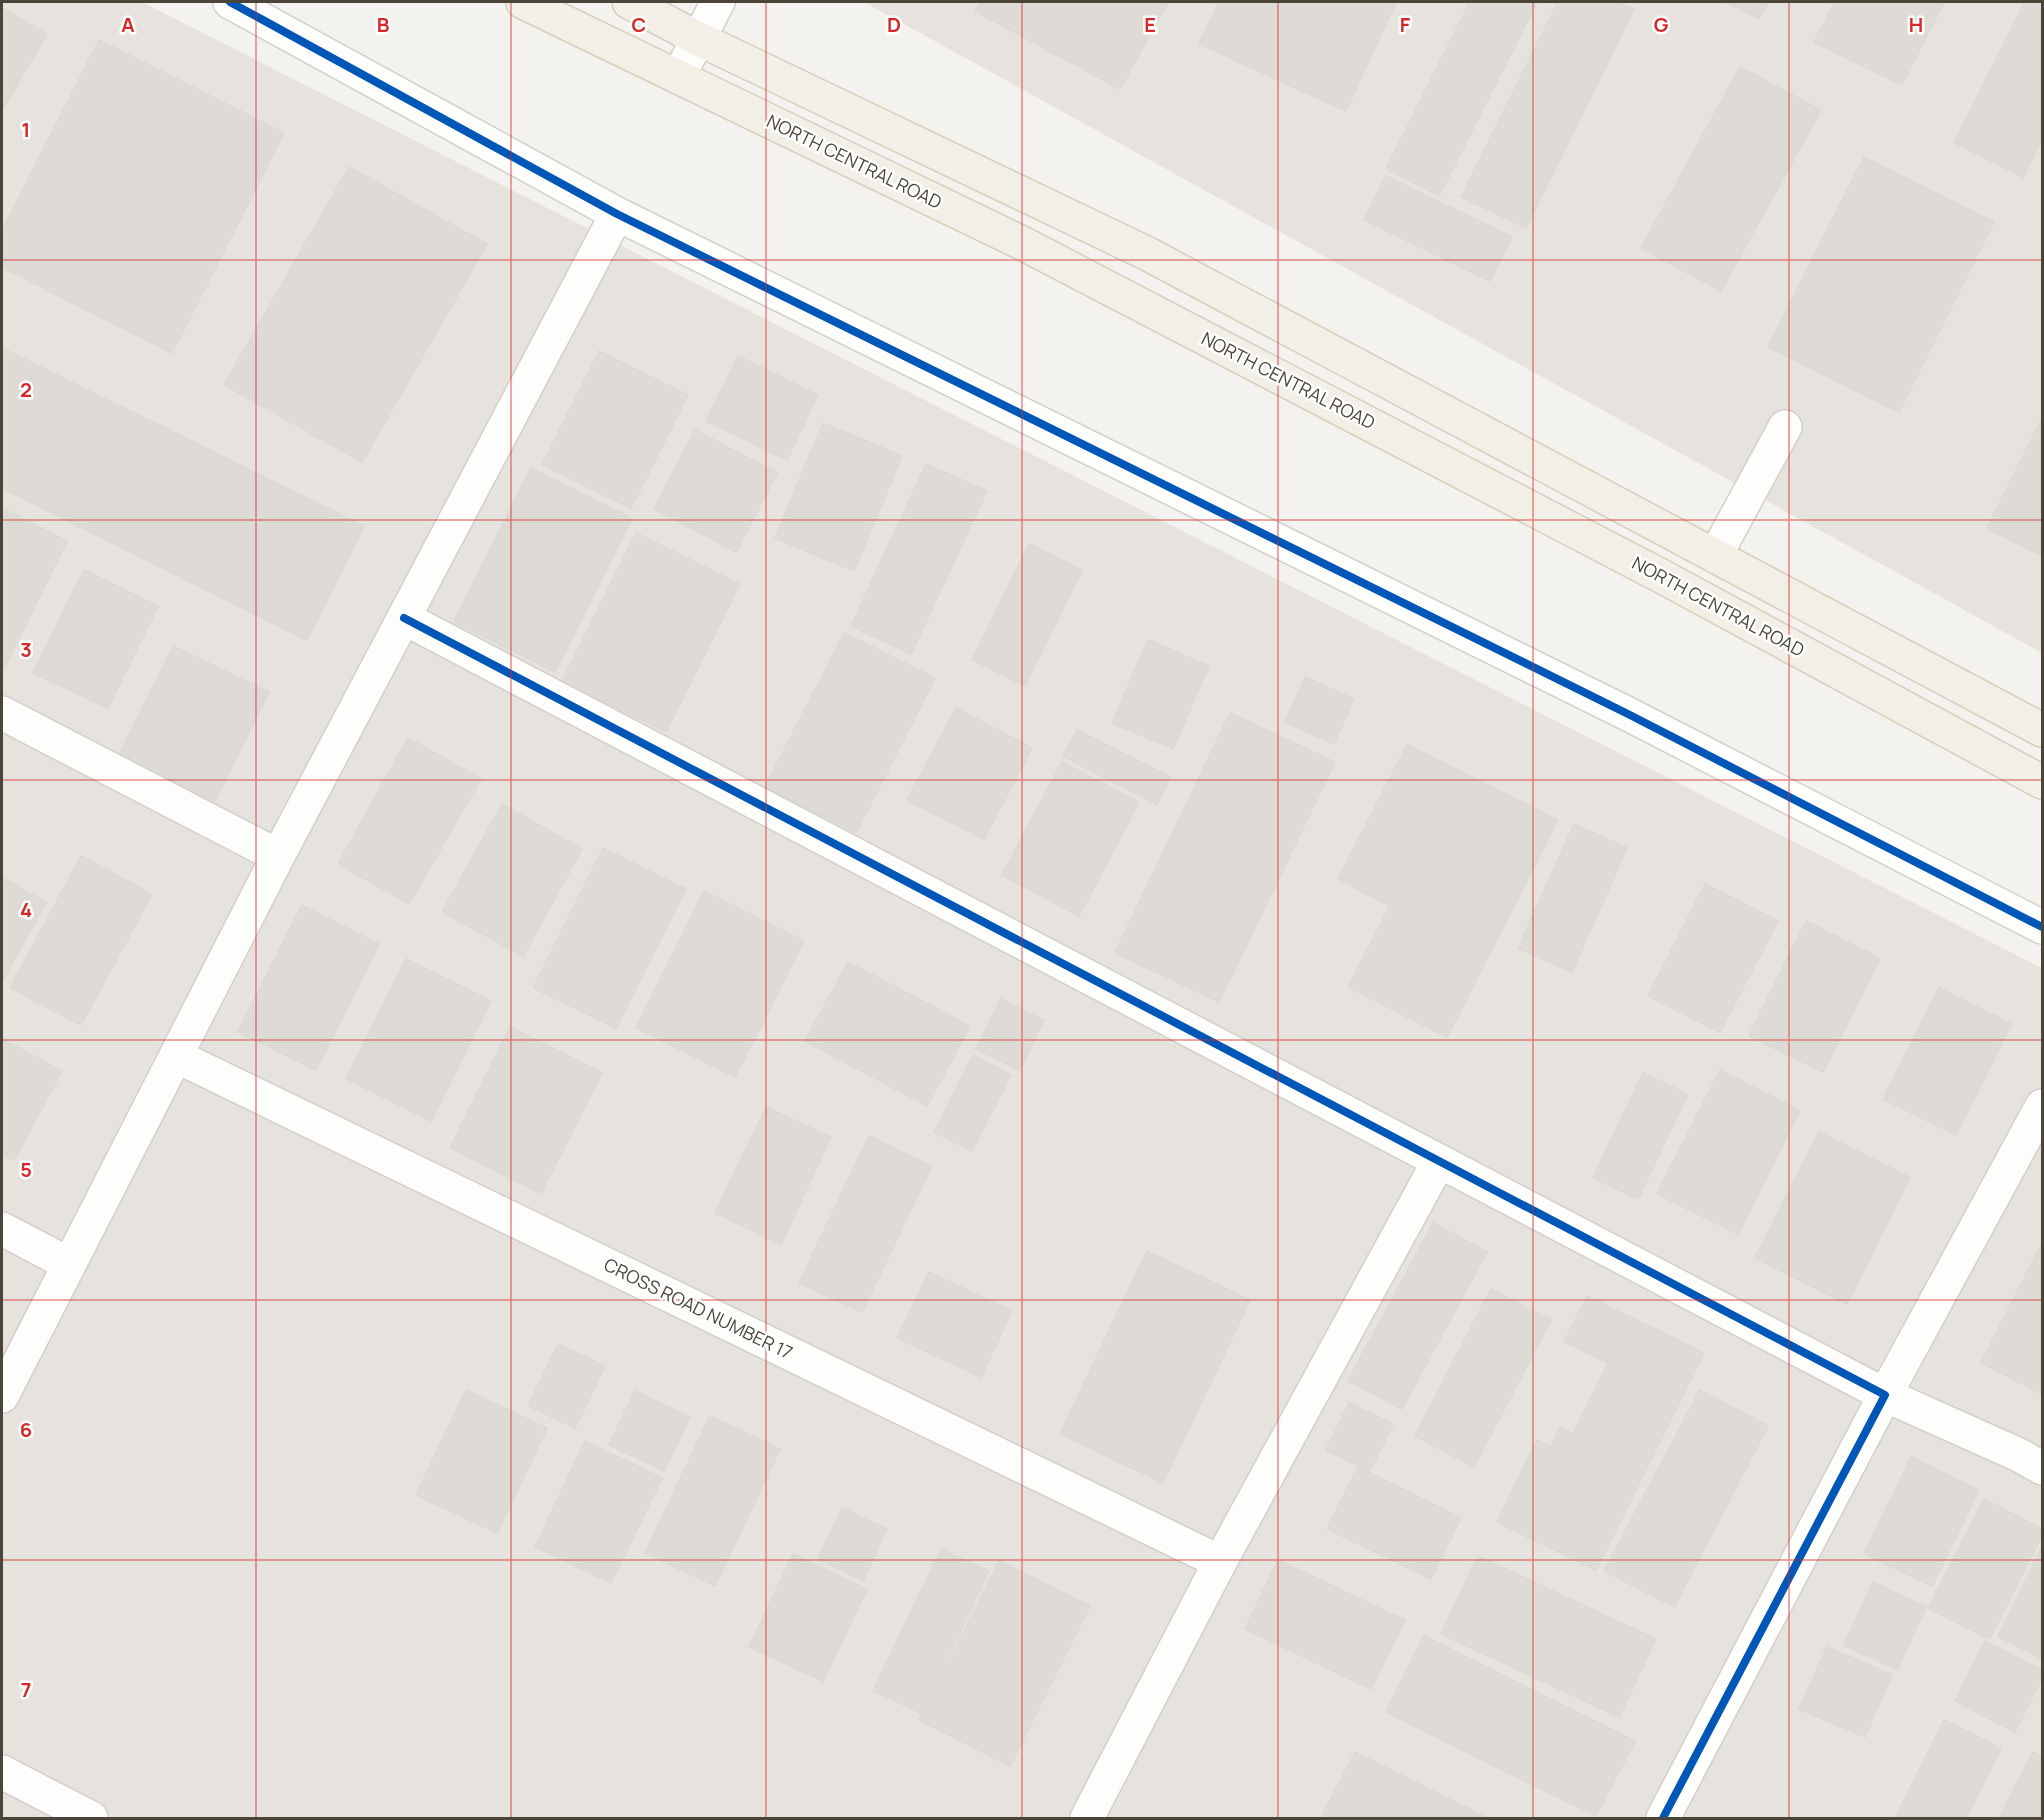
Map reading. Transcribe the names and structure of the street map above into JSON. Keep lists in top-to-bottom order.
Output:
{
  "streets": {
    "main road": ["NORTH CENTRAL ROAD"],
    "street": ["CROSS ROAD NUMBER 17"]
  },
  "grid": {
    "columns": [
      "A",
      "B",
      "C",
      "D",
      "E",
      "F",
      "G",
      "H"
    ],
    "rows": [
      "1",
      "2",
      "3",
      "4",
      "5",
      "6",
      "7"
    ]
  }
}
